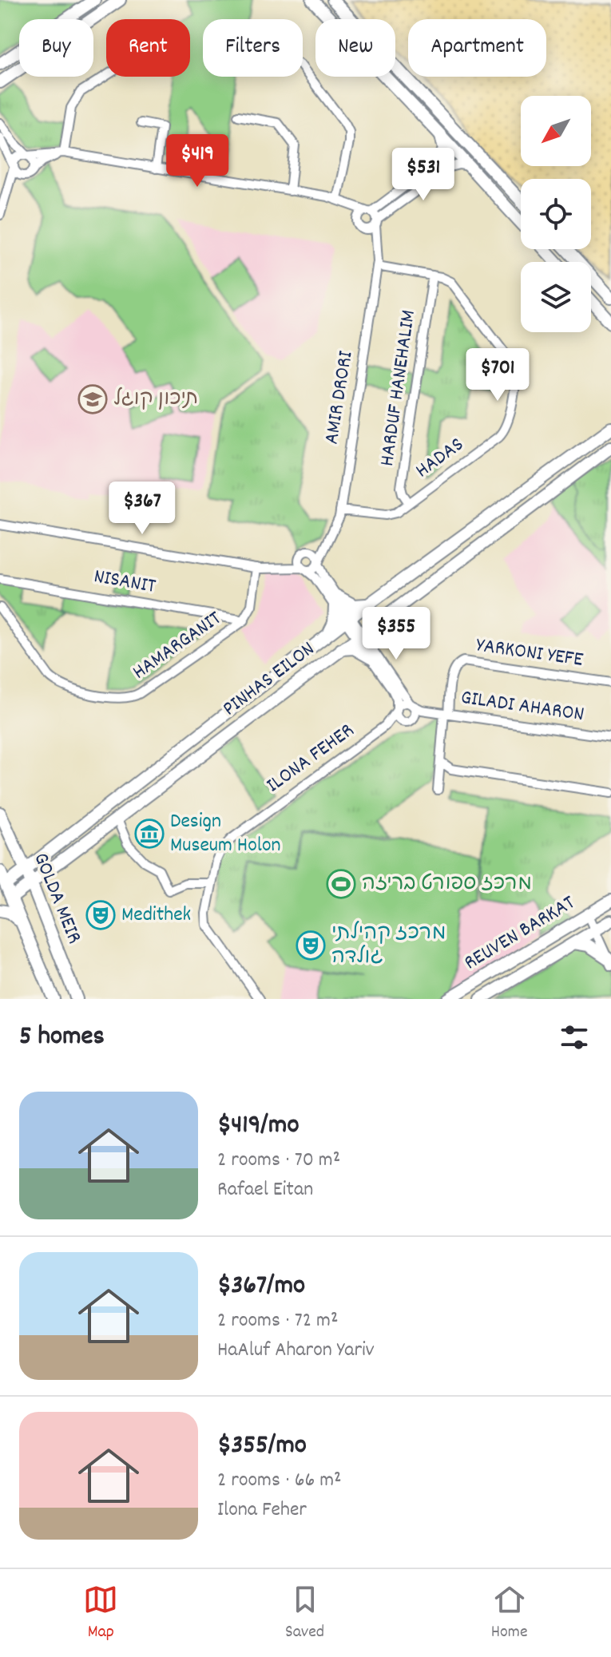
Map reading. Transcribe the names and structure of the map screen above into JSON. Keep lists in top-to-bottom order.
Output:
{
  "streets": {
    "street": [
      "HARDUF HANEHALIM",
      "AMIR DRORI",
      "HADAS",
      "NISANIT",
      "HAMARGANIT",
      "YARKONI YEFE",
      "PINHAS EILON",
      "GILADI AHARON",
      "ILONA FEHER",
      "GOLDA MEIR",
      "REUVEN BARKAT"
    ]
  },
  "crossings": [
    ["HARDUF HANEHALIM", "HADAS"],
    ["AMIR DRORI", "HADAS"],
    ["NISANIT", "HAMARGANIT"],
    ["YARKONI YEFE", "GILADI AHARON"],
    ["PINHAS EILON", "GOLDA MEIR"],
    ["GILADI AHARON", "ILONA FEHER"]
  ],
  "places": {
    "school or university": ["תיכון קוגל"],
    "museum": ["Design Museum Holon"],
    "sports": ["מרכז ספורט בריזה"],
    "theatre": ["Medithek", "מרכז קהילתי גולדה"]
  },
  "north": "bottom left",
  "page": {
    "chip": [
      "Buy",
      "Rent",
      "Filters",
      "New",
      "Apartment"
    ],
    "price": [
      "$419",
      "$531",
      "$701",
      "$367",
      "$355"
    ],
    "heading": "5 homes",
    "list": [
      {
        "name": "$419/mo",
        "note": "2 rooms · 70 m² · Rafael Eitan"
      },
      {
        "name": "$367/mo",
        "note": "2 rooms · 72 m² · HaAluf Aharon Yariv"
      },
      {
        "name": "$355/mo",
        "note": "2 rooms · 66 m² · Ilona Feher"
      }
    ],
    "tabs": ["Map", "Saved", "Home"]
  }
}
